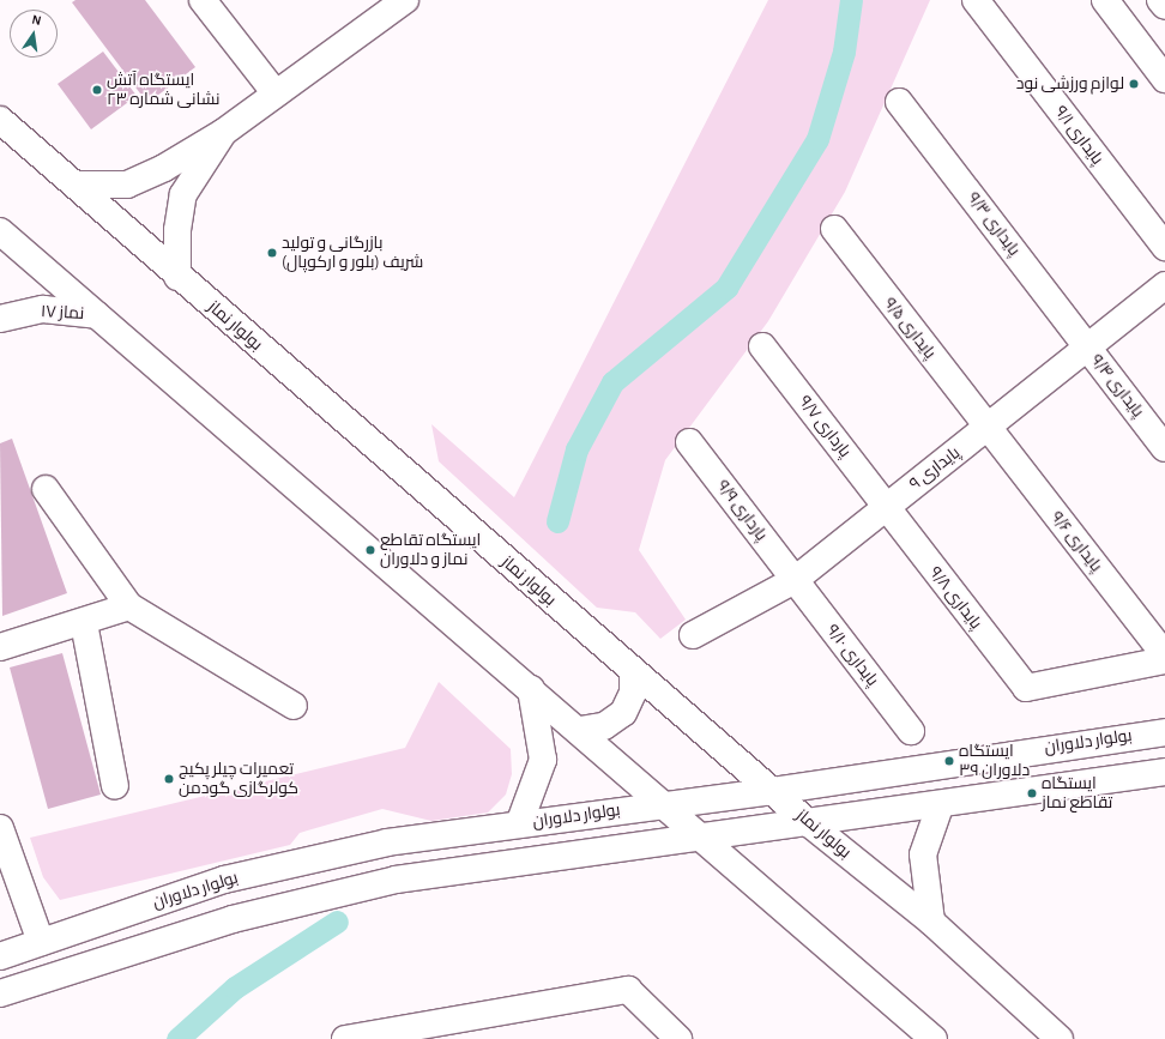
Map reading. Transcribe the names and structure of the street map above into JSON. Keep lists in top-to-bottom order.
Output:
{
  "streets": {
    "street": [
      "پایداری ۹/۱",
      "پایداری ۹/۳",
      "نماز ۱٧",
      "بولوار نماز",
      "پایداری ۹/۵",
      "پایداری ۹/۴",
      "پارداری ۹/۷",
      "پایداری ۹",
      "پارداری ۹/۹",
      "پایداری ۹/۶",
      "پایداری ۹/۸",
      "پایداری ۹/۱۰",
      "بولوار دلاوران"
    ]
  },
  "crossings": [
    ["پایداری ۹/۳", "پایداری ۹/۴"],
    ["پایداری ۹/۳", "پایداری ۹"],
    ["بولوار نماز", "بولوار دلاوران"],
    ["پایداری ۹/۵", "پایداری ۹"],
    ["پایداری ۹/۵", "پایداری ۹/۶"],
    ["پایداری ۹/۴", "پایداری ۹"],
    ["پارداری ۹/۷", "پایداری ۹"],
    ["پارداری ۹/۷", "پایداری ۹/۸"],
    ["پایداری ۹", "پارداری ۹/۹"],
    ["پایداری ۹", "پایداری ۹/۶"],
    ["پایداری ۹", "پایداری ۹/۸"],
    ["پایداری ۹", "پایداری ۹/۱۰"],
    ["پارداری ۹/۹", "پایداری ۹/۱۰"]
  ],
  "places": [
    "لوازم ورزشی نود",
    "ایستگاه آتش نشانی شماره ۲۳",
    "بازرگانی و تولید شریف (بلور و ارکوپال)",
    "ایستگاه تقاطع نماز و دلاوران",
    "ایستگاه دلاوران ۳۹",
    "تعمیرات چیلر پکیج کولرگازی گودمن",
    "ایستگاه تقاطع نماز"
  ],
  "north": "top"
}
